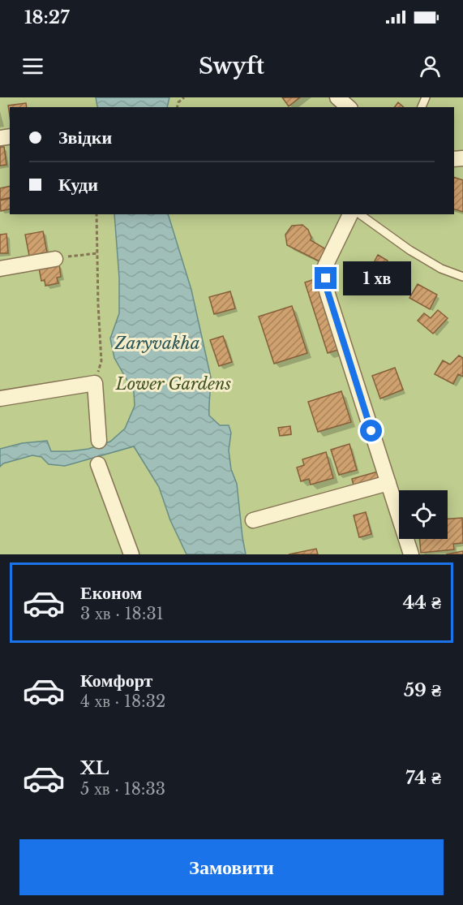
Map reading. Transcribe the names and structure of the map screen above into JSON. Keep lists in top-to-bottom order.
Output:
{
  "water": ["Zaryvakha"],
  "parks": ["Lower Gardens"],
  "page": {
    "status": "18:27",
    "header": "Swyft",
    "banner": ["Звідки", "Куди"],
    "bubble": "1 хв",
    "list": [
      {
        "name": "Економ",
        "note": "3 хв · 18:31",
        "value": "44 ₴"
      },
      {
        "name": "Комфорт",
        "note": "4 хв · 18:32",
        "value": "59 ₴"
      },
      {
        "name": "XL",
        "note": "5 хв · 18:33",
        "value": "74 ₴"
      }
    ],
    "buttons": "Замовити"
  }
}
